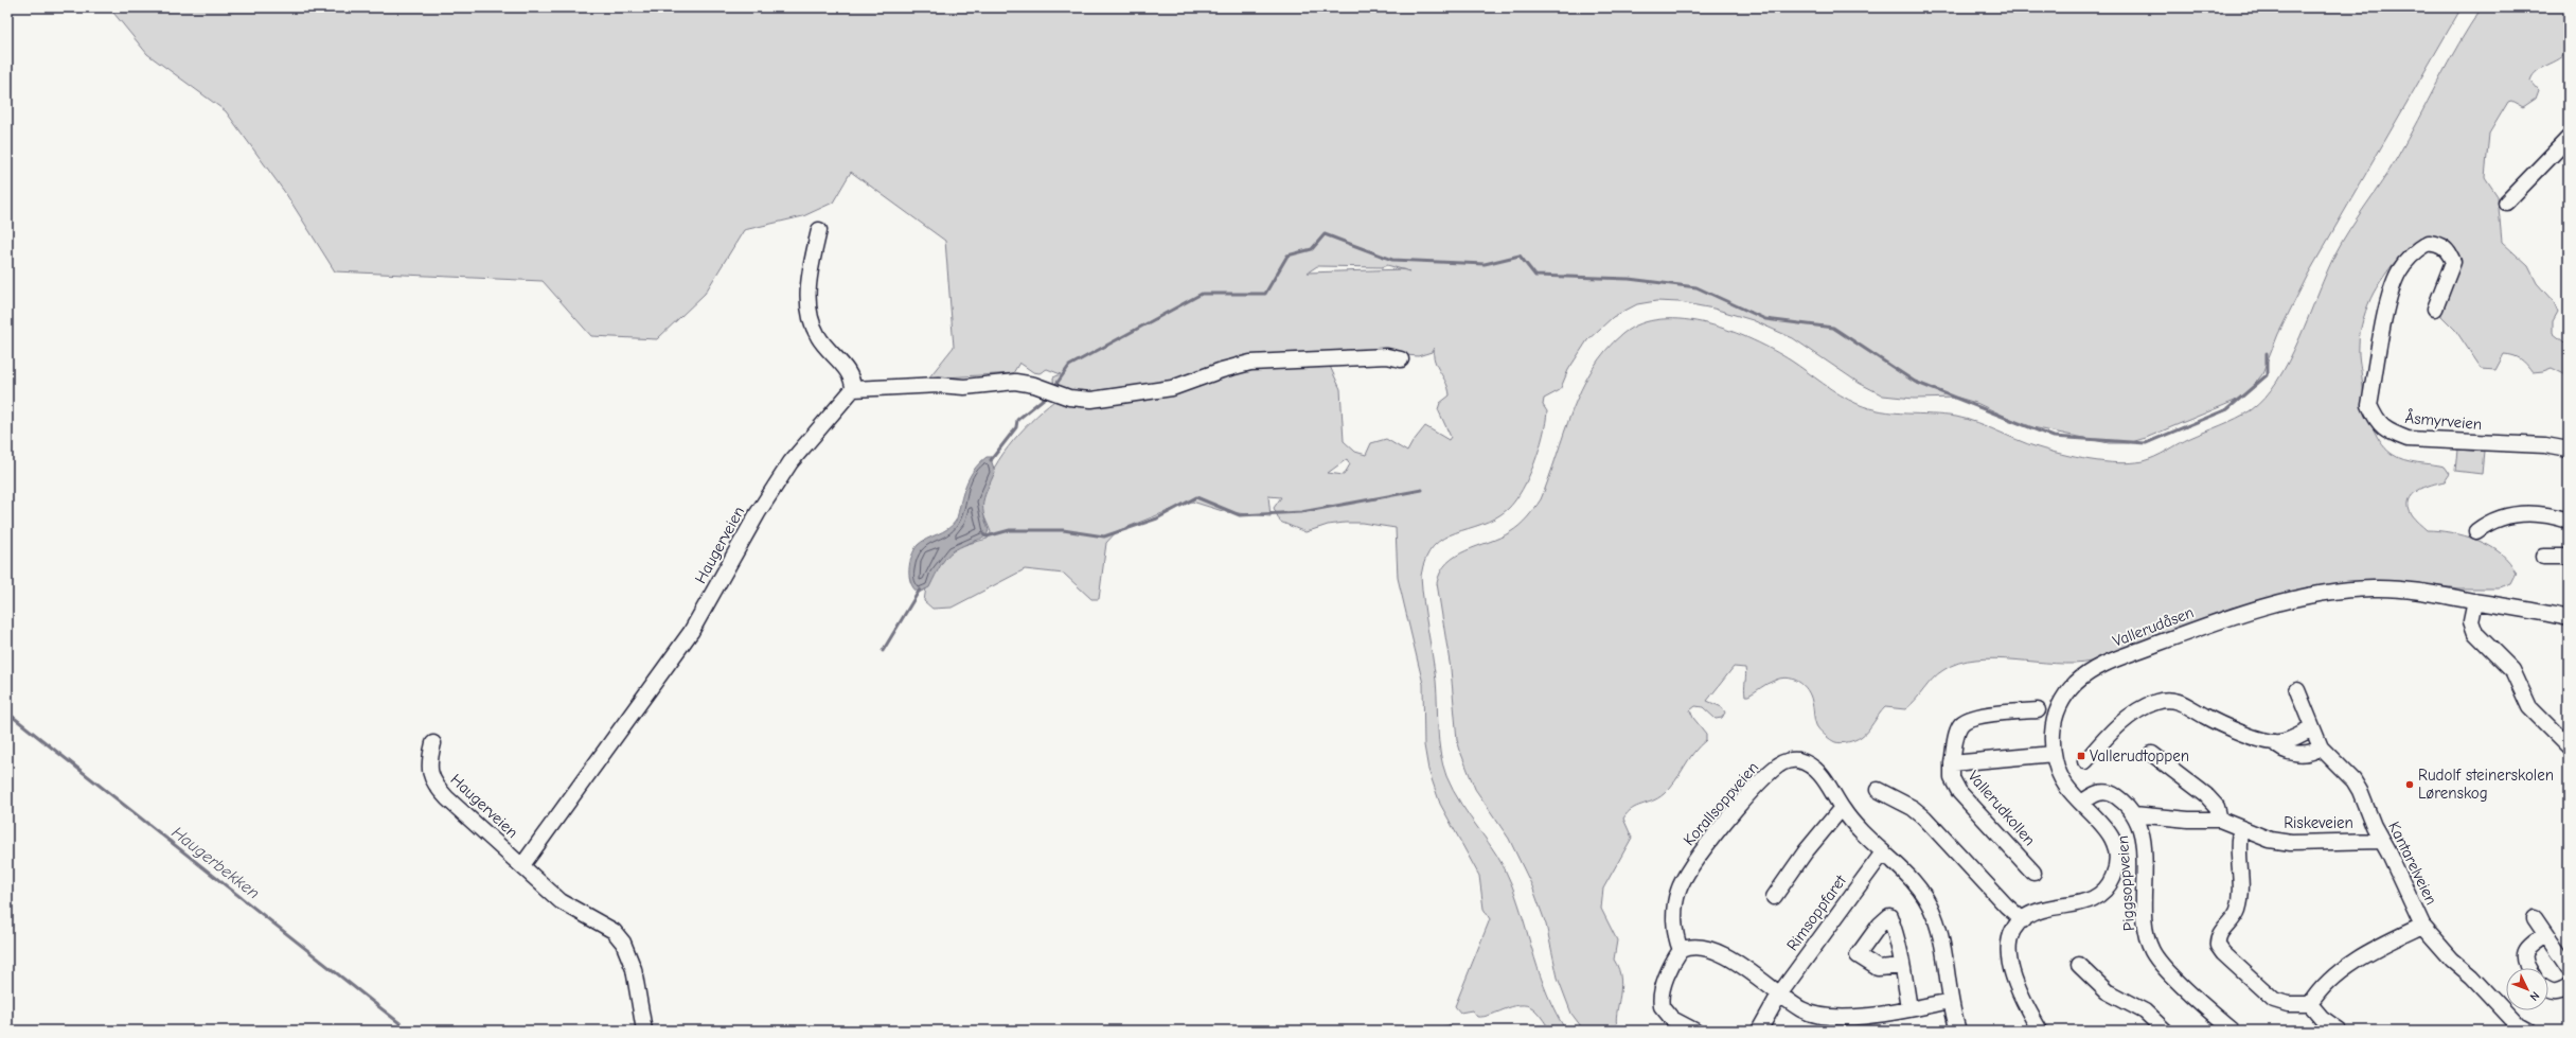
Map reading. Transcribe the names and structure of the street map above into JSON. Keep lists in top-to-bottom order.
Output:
{
  "streets": {
    "street": [
      "Åsmyrveien",
      "Haugerveien",
      "Vallerudåsen",
      "Korallsoppveien",
      "Vallerudkollen",
      "Riskeveien",
      "Kantarelveien",
      "Piggsoppveien",
      "Rimsoppfaret"
    ]
  },
  "crossings": [
    ["Vallerudåsen", "Vallerudkollen"],
    ["Vallerudåsen", "Piggsoppveien"],
    ["Korallsoppveien", "Rimsoppfaret"],
    ["Riskeveien", "Kantarelveien"],
    ["Riskeveien", "Piggsoppveien"]
  ],
  "water": ["Haugerbekken"],
  "places": {
    "transit": ["Vallerudtoppen"],
    "other": ["Rudolf steinerskolen Lørenskog"]
  },
  "north": "bottom right"
}
